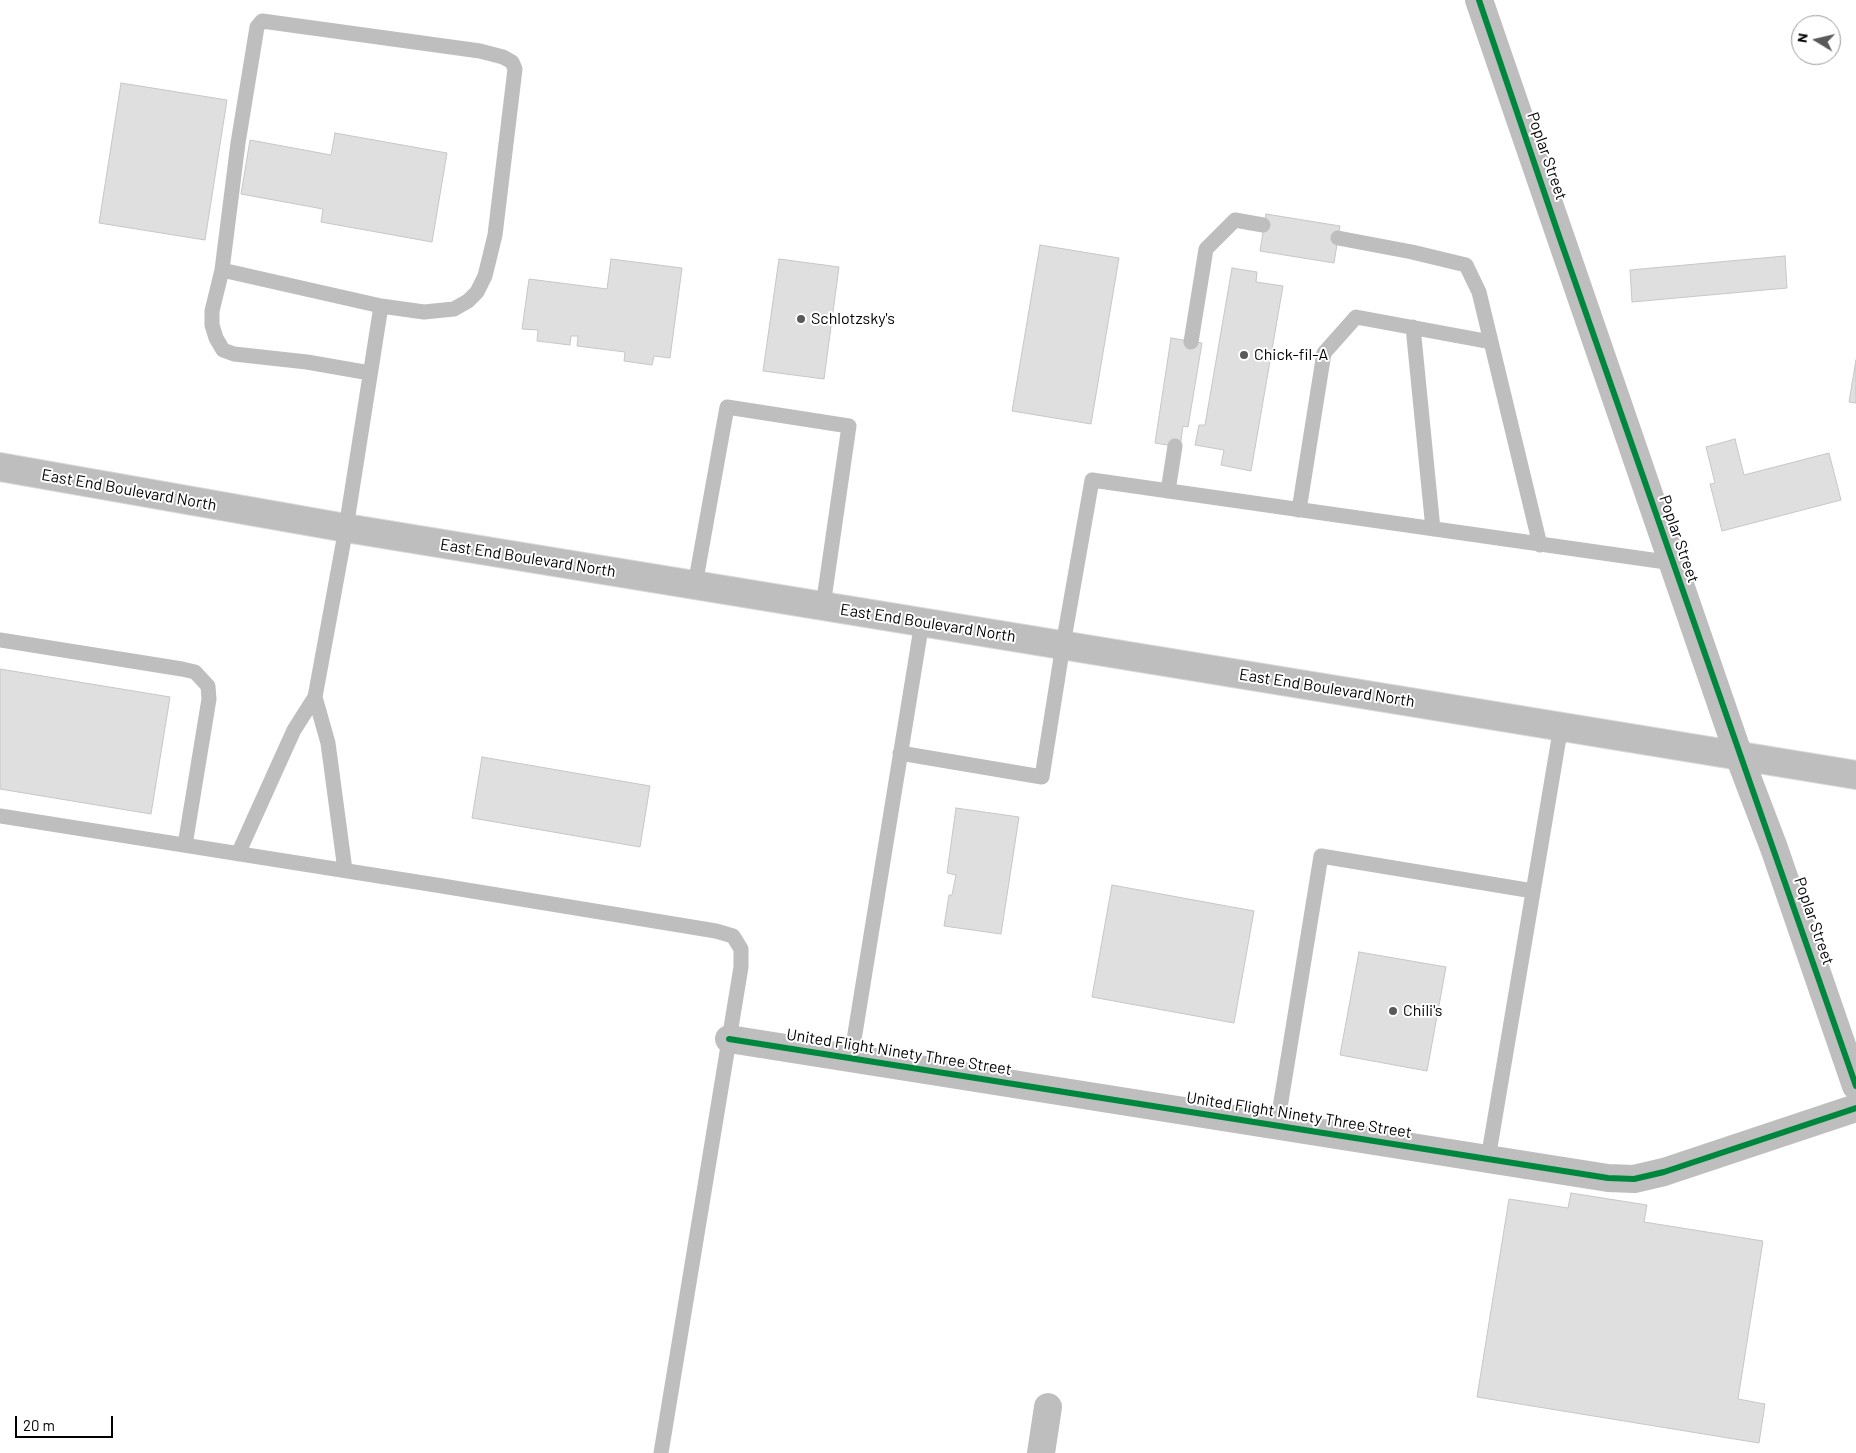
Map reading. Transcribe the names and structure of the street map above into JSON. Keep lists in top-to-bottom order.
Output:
{
  "streets": {
    "main road": ["Poplar Street", "East End Boulevard North", "United Flight Ninety Three Street"]
  },
  "crossings": [
    ["Poplar Street", "East End Boulevard North"]
  ],
  "places": ["Schlotzsky's", "Chick-fil-A", "Chili's"],
  "scale_bar": "20 m",
  "north": "left"
}
